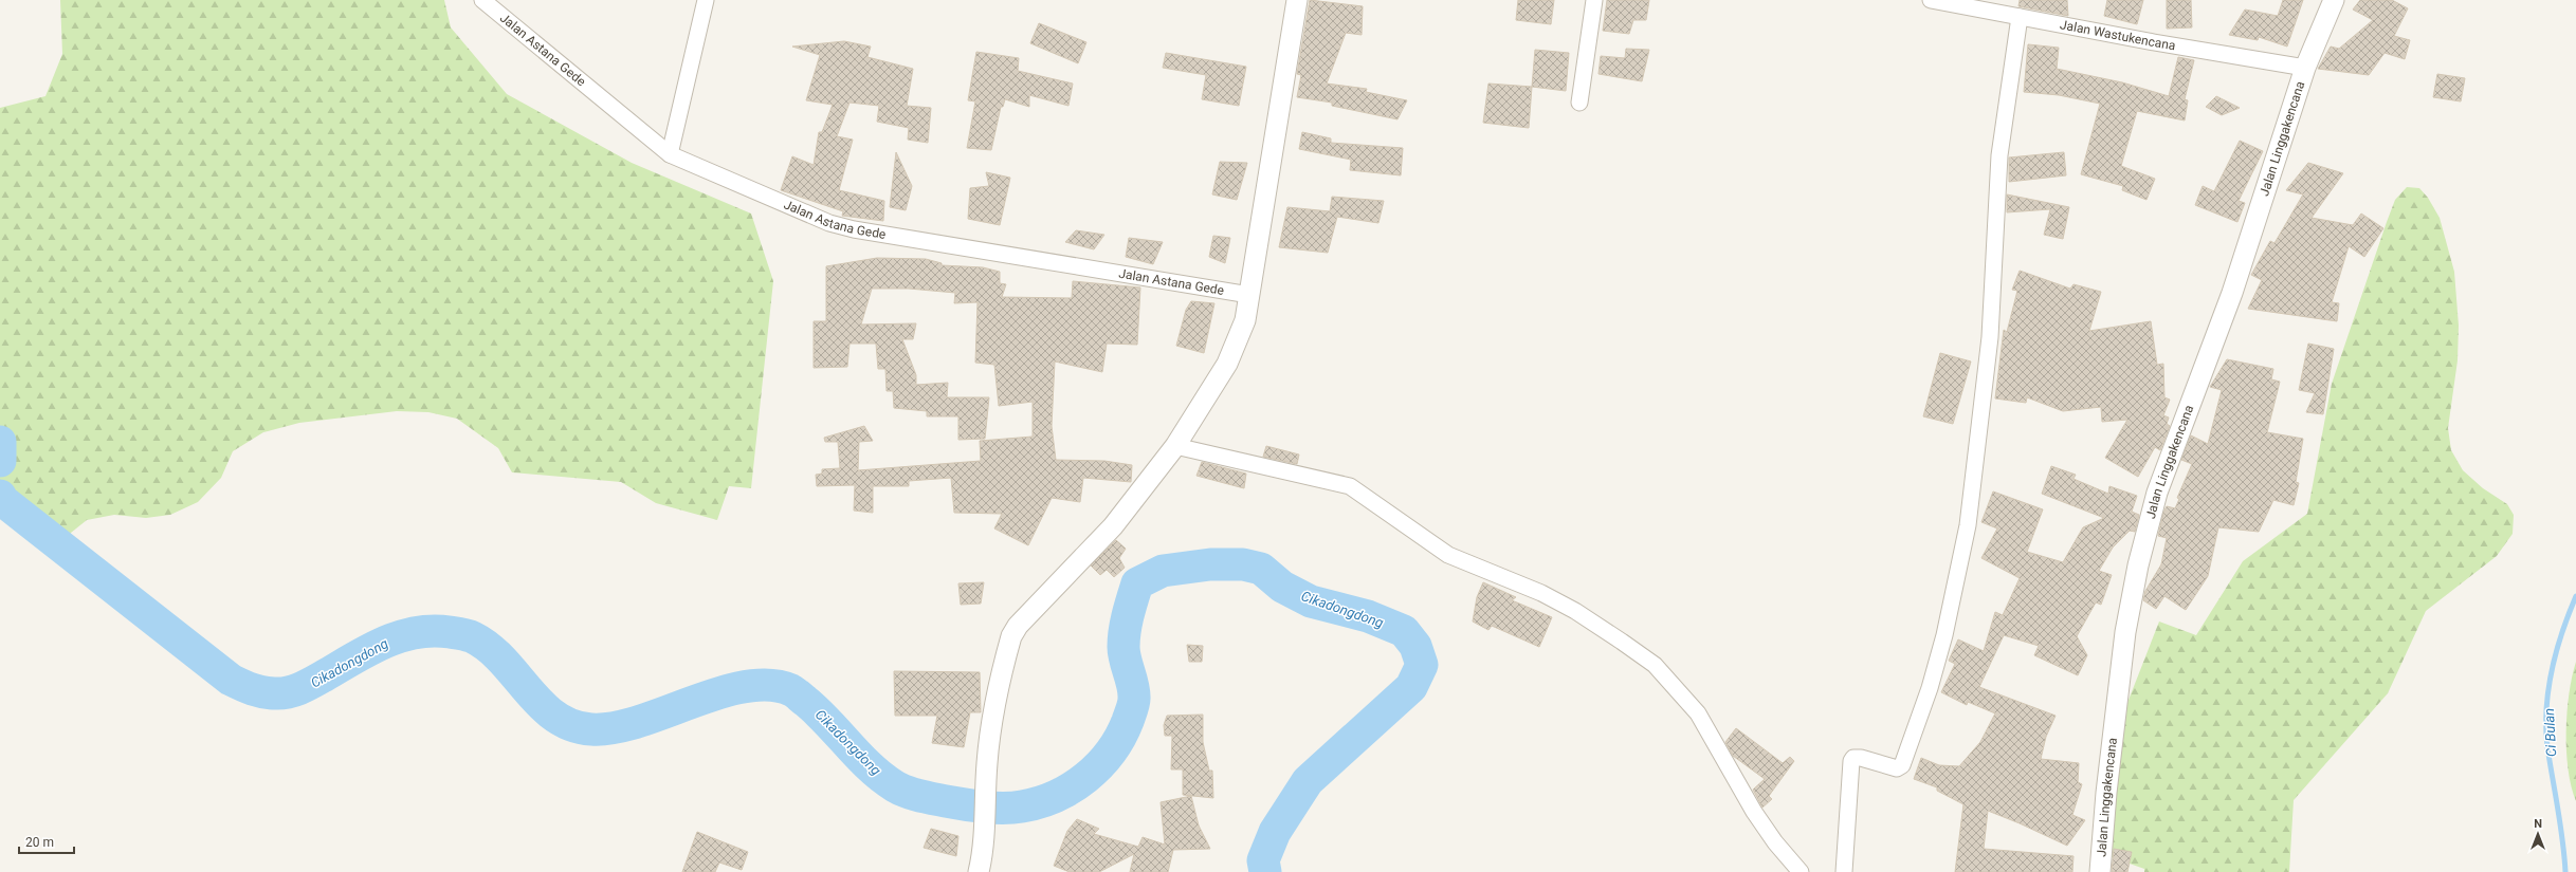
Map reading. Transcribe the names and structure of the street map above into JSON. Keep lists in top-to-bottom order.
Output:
{
  "streets": {
    "street": ["Jalan Wastukencana", "Jalan Astana Gede", "Jalan Linggakencana"]
  },
  "crossings": [
    ["Jalan Wastukencana", "Jalan Linggakencana"]
  ],
  "water": ["Cikadongdong", "Ci Bulan"],
  "scale_bar": "20 m",
  "north": "top"
}
